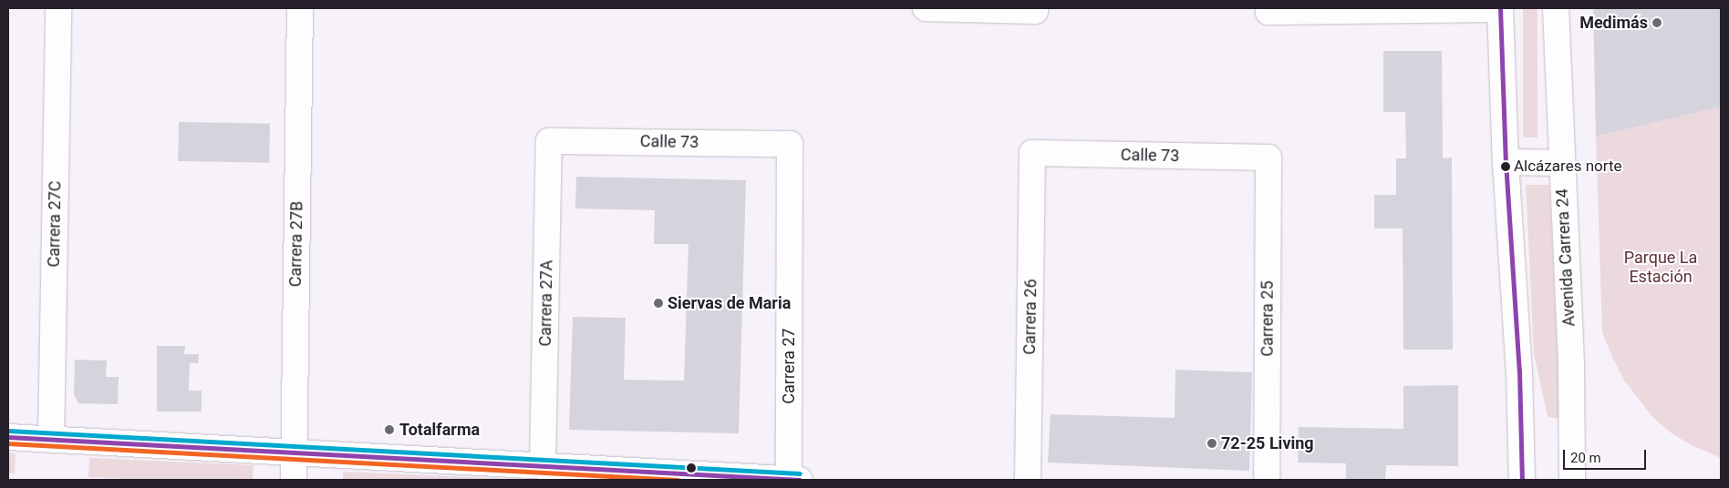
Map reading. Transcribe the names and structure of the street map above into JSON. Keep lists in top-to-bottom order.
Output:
{
  "streets": {
    "street": [
      "Calle 73",
      "Carrera 27C",
      "Carrera 27B",
      "Avenida Carrera 24",
      "Carrera 27A",
      "Carrera 26",
      "Carrera 25",
      "Carrera 27"
    ]
  },
  "crossings": [
    ["Calle 73", "Carrera 27A"],
    ["Calle 73", "Carrera 26"],
    ["Calle 73", "Carrera 25"],
    ["Calle 73", "Carrera 27"]
  ],
  "parks": ["Parque La Estación"],
  "places": [
    "Medimás",
    "Alcázares norte",
    "Siervas de Maria",
    "Totalfarma",
    "72-25 Living"
  ],
  "scale_bar": "20 m"
}
